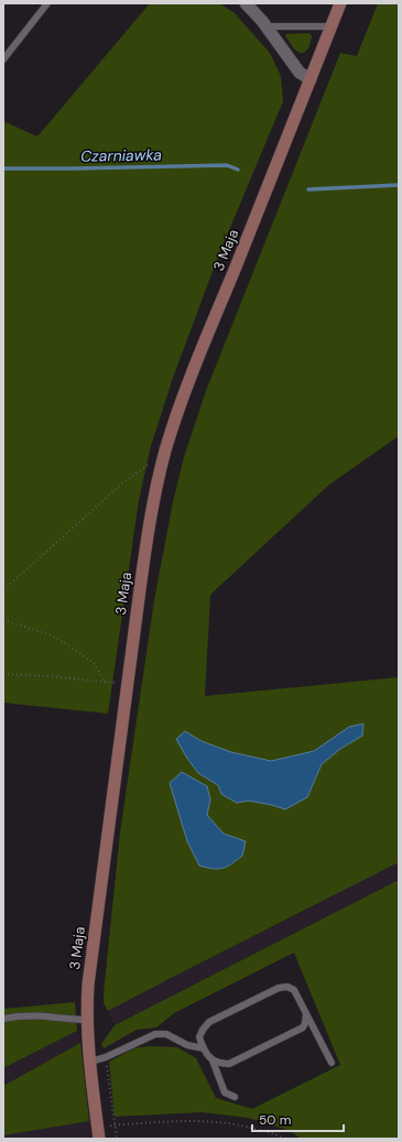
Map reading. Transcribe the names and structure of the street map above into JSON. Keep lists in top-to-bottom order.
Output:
{
  "streets": {
    "main road": ["3 Maja"]
  },
  "water": ["Czarniawka"],
  "scale_bar": "50 m"
}
